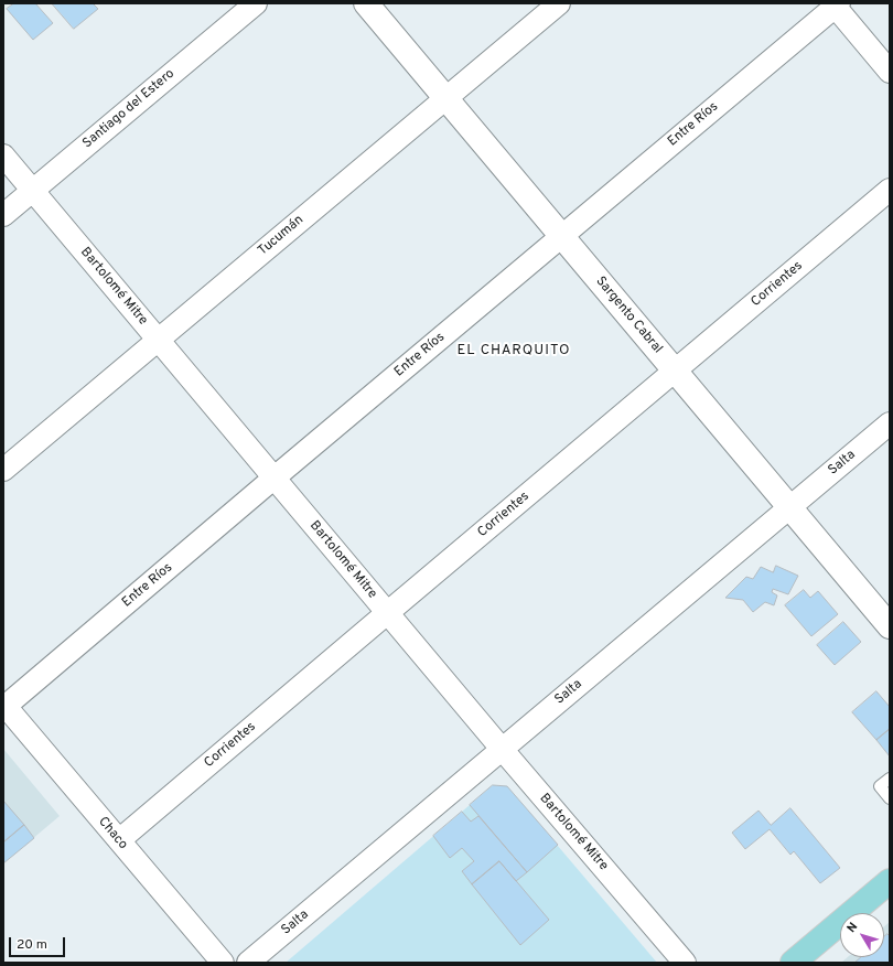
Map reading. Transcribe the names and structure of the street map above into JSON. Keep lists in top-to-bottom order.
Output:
{
  "streets": {
    "main road": ["Sargento Cabral"],
    "street": [
      "Santiago del Estero",
      "Entre Ríos",
      "Tucumán",
      "Corrientes",
      "Bartolomé Mitre",
      "Salta",
      "Chaco"
    ]
  },
  "crossings": [
    ["Santiago del Estero", "Bartolomé Mitre"],
    ["Entre Ríos", "Bartolomé Mitre"],
    ["Entre Ríos", "Sargento Cabral"],
    ["Entre Ríos", "Chaco"],
    ["Tucumán", "Bartolomé Mitre"],
    ["Tucumán", "Sargento Cabral"],
    ["Corrientes", "Bartolomé Mitre"],
    ["Corrientes", "Sargento Cabral"],
    ["Corrientes", "Chaco"],
    ["Bartolomé Mitre", "Salta"],
    ["Sargento Cabral", "Salta"]
  ],
  "districts": ["EL CHARQUITO"],
  "scale_bar": "20 m",
  "north": "top left"
}
